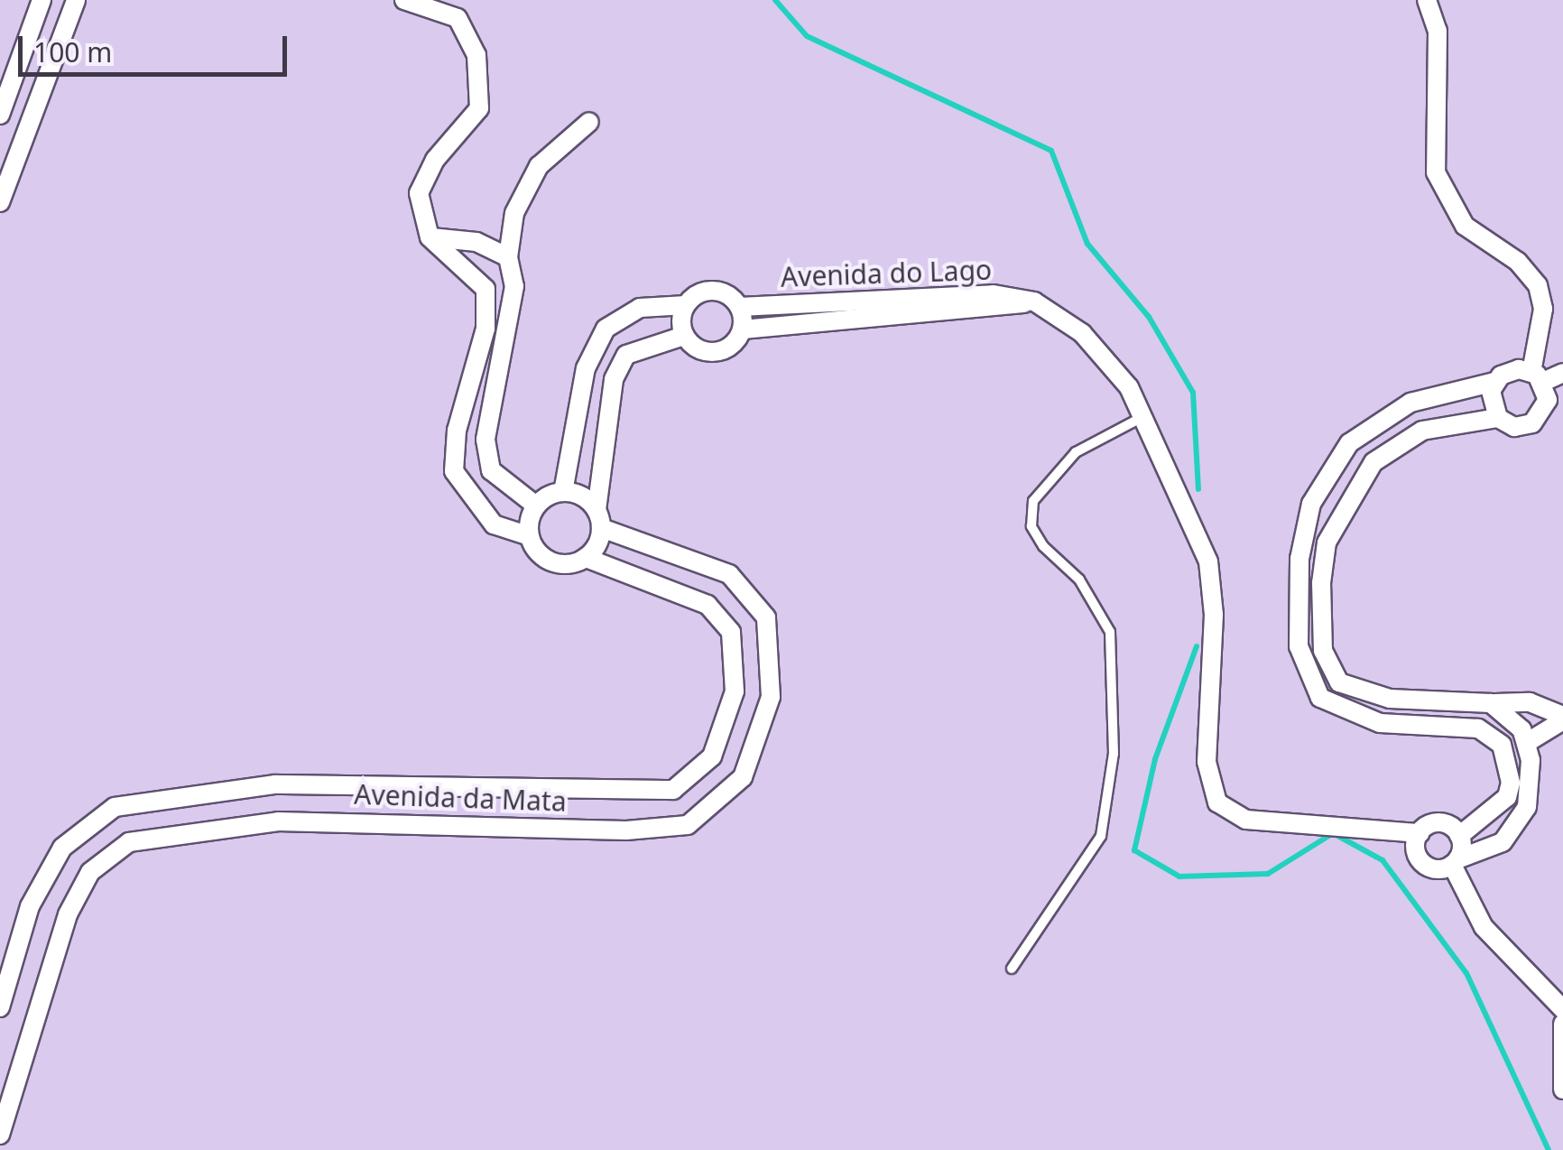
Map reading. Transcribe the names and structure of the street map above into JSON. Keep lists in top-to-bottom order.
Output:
{
  "streets": {
    "street": ["Avenida do Lago", "Avenida da Mata"]
  },
  "scale_bar": "100 m"
}
